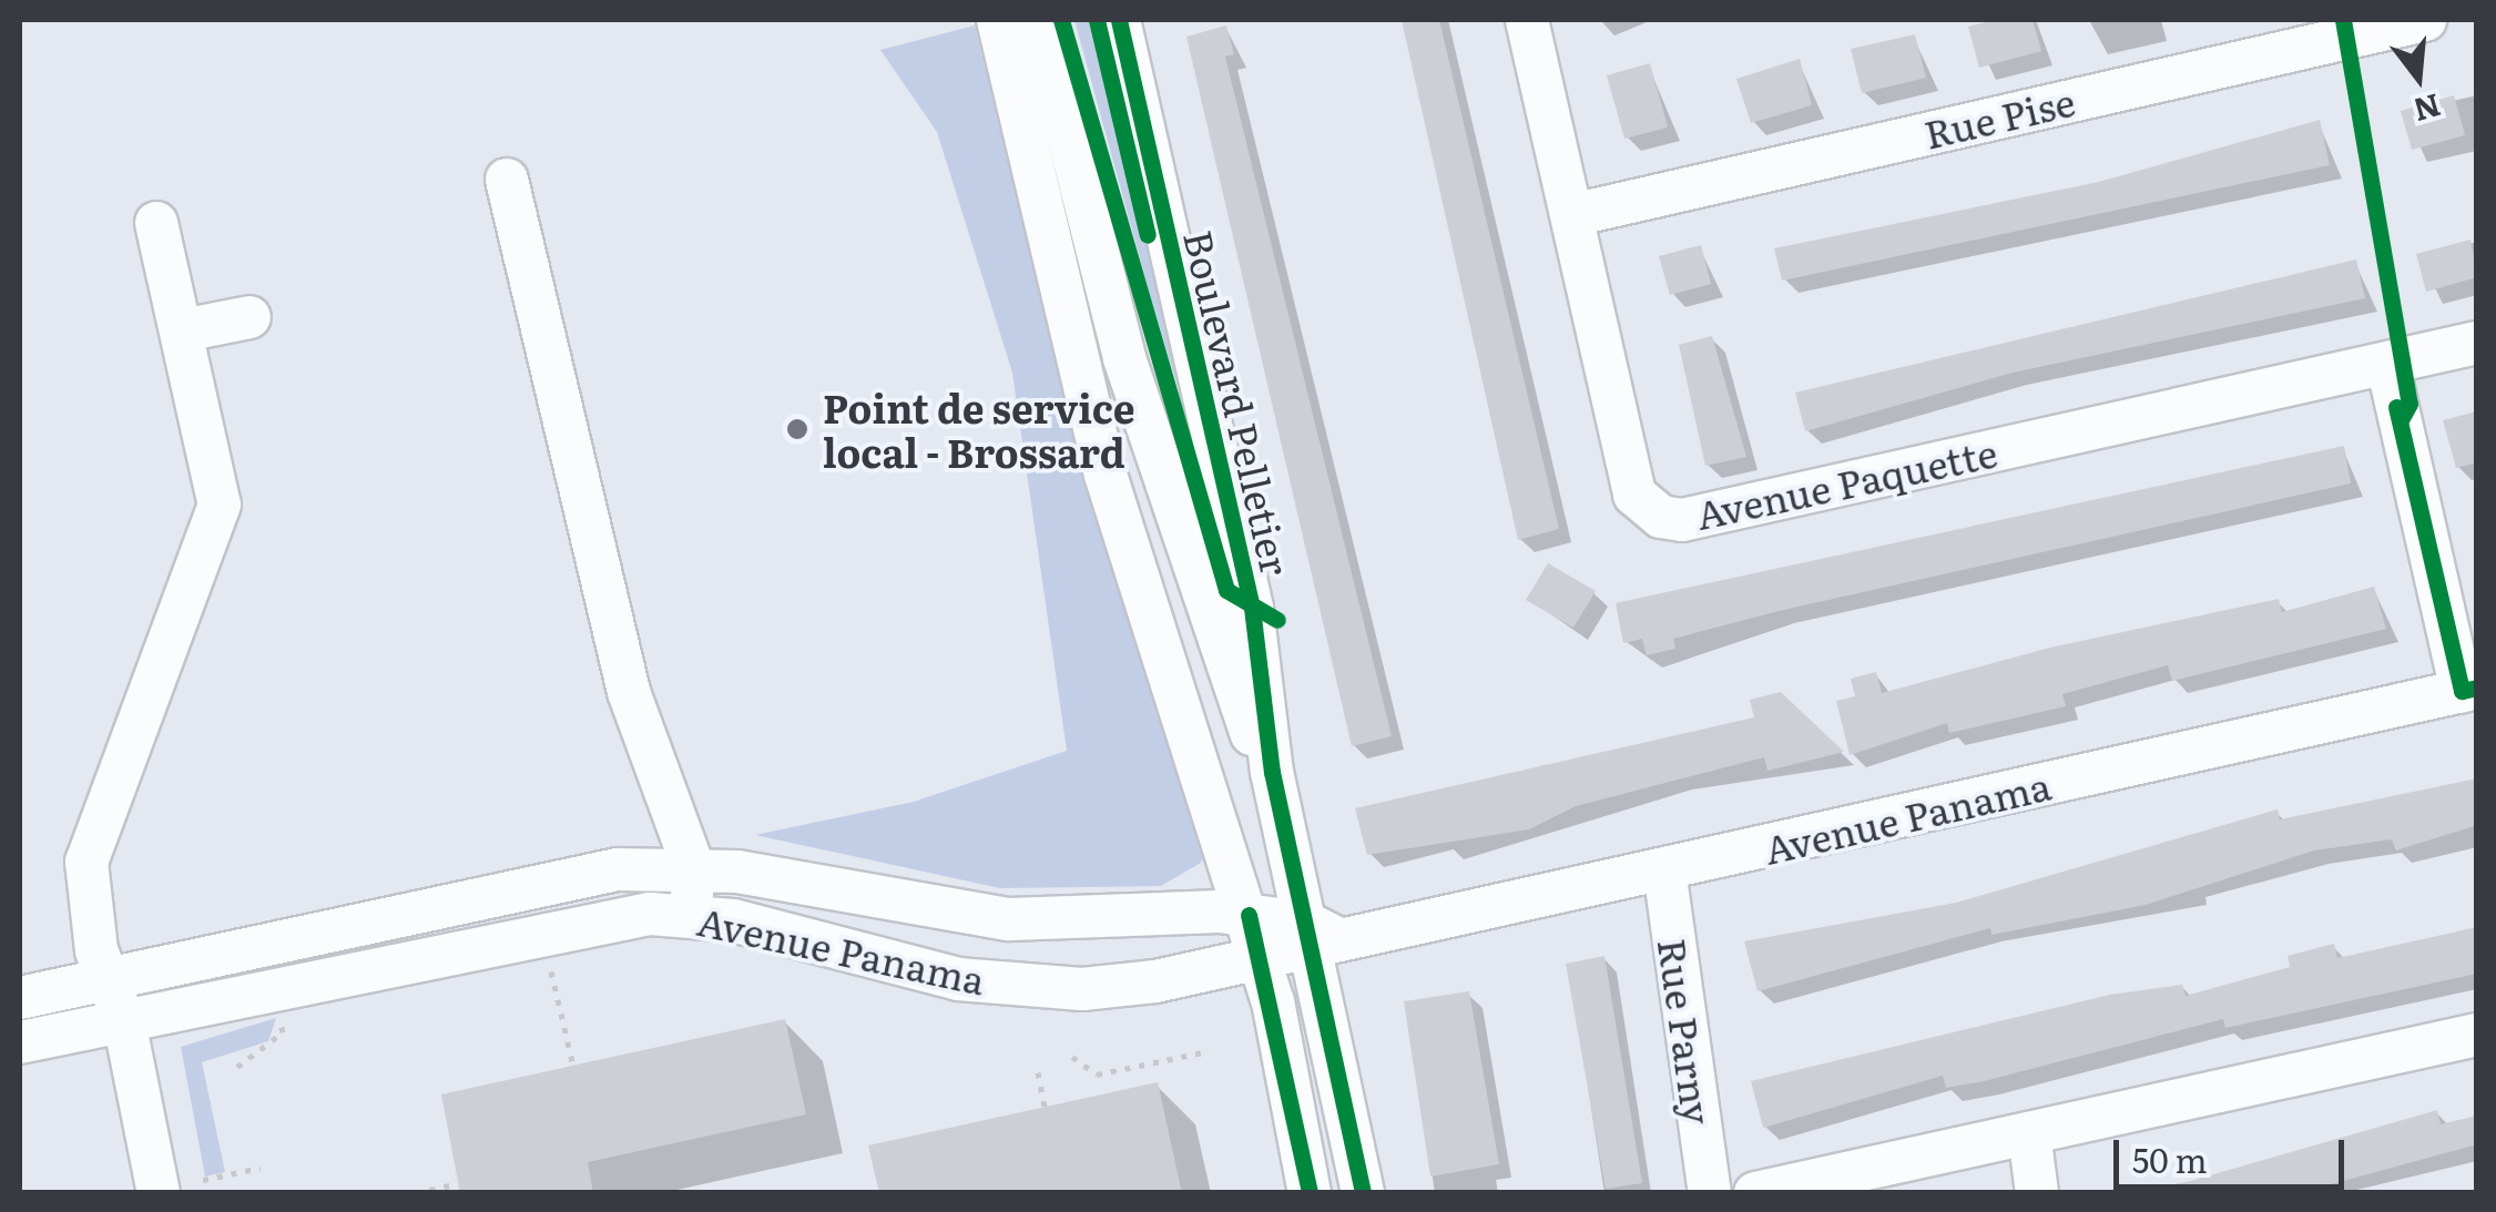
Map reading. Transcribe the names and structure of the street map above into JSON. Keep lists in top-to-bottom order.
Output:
{
  "streets": {
    "street": [
      "Rue Pise",
      "Boulevard Pelletier",
      "Avenue Paquette",
      "Avenue Panama",
      "Rue Parny"
    ]
  },
  "crossings": [
    ["Rue Pise", "Avenue Paquette"],
    ["Boulevard Pelletier", "Avenue Panama"],
    ["Avenue Panama", "Rue Parny"]
  ],
  "places": ["Point de service local - Brossard"],
  "scale_bar": "50 m",
  "north": "bottom"
}
